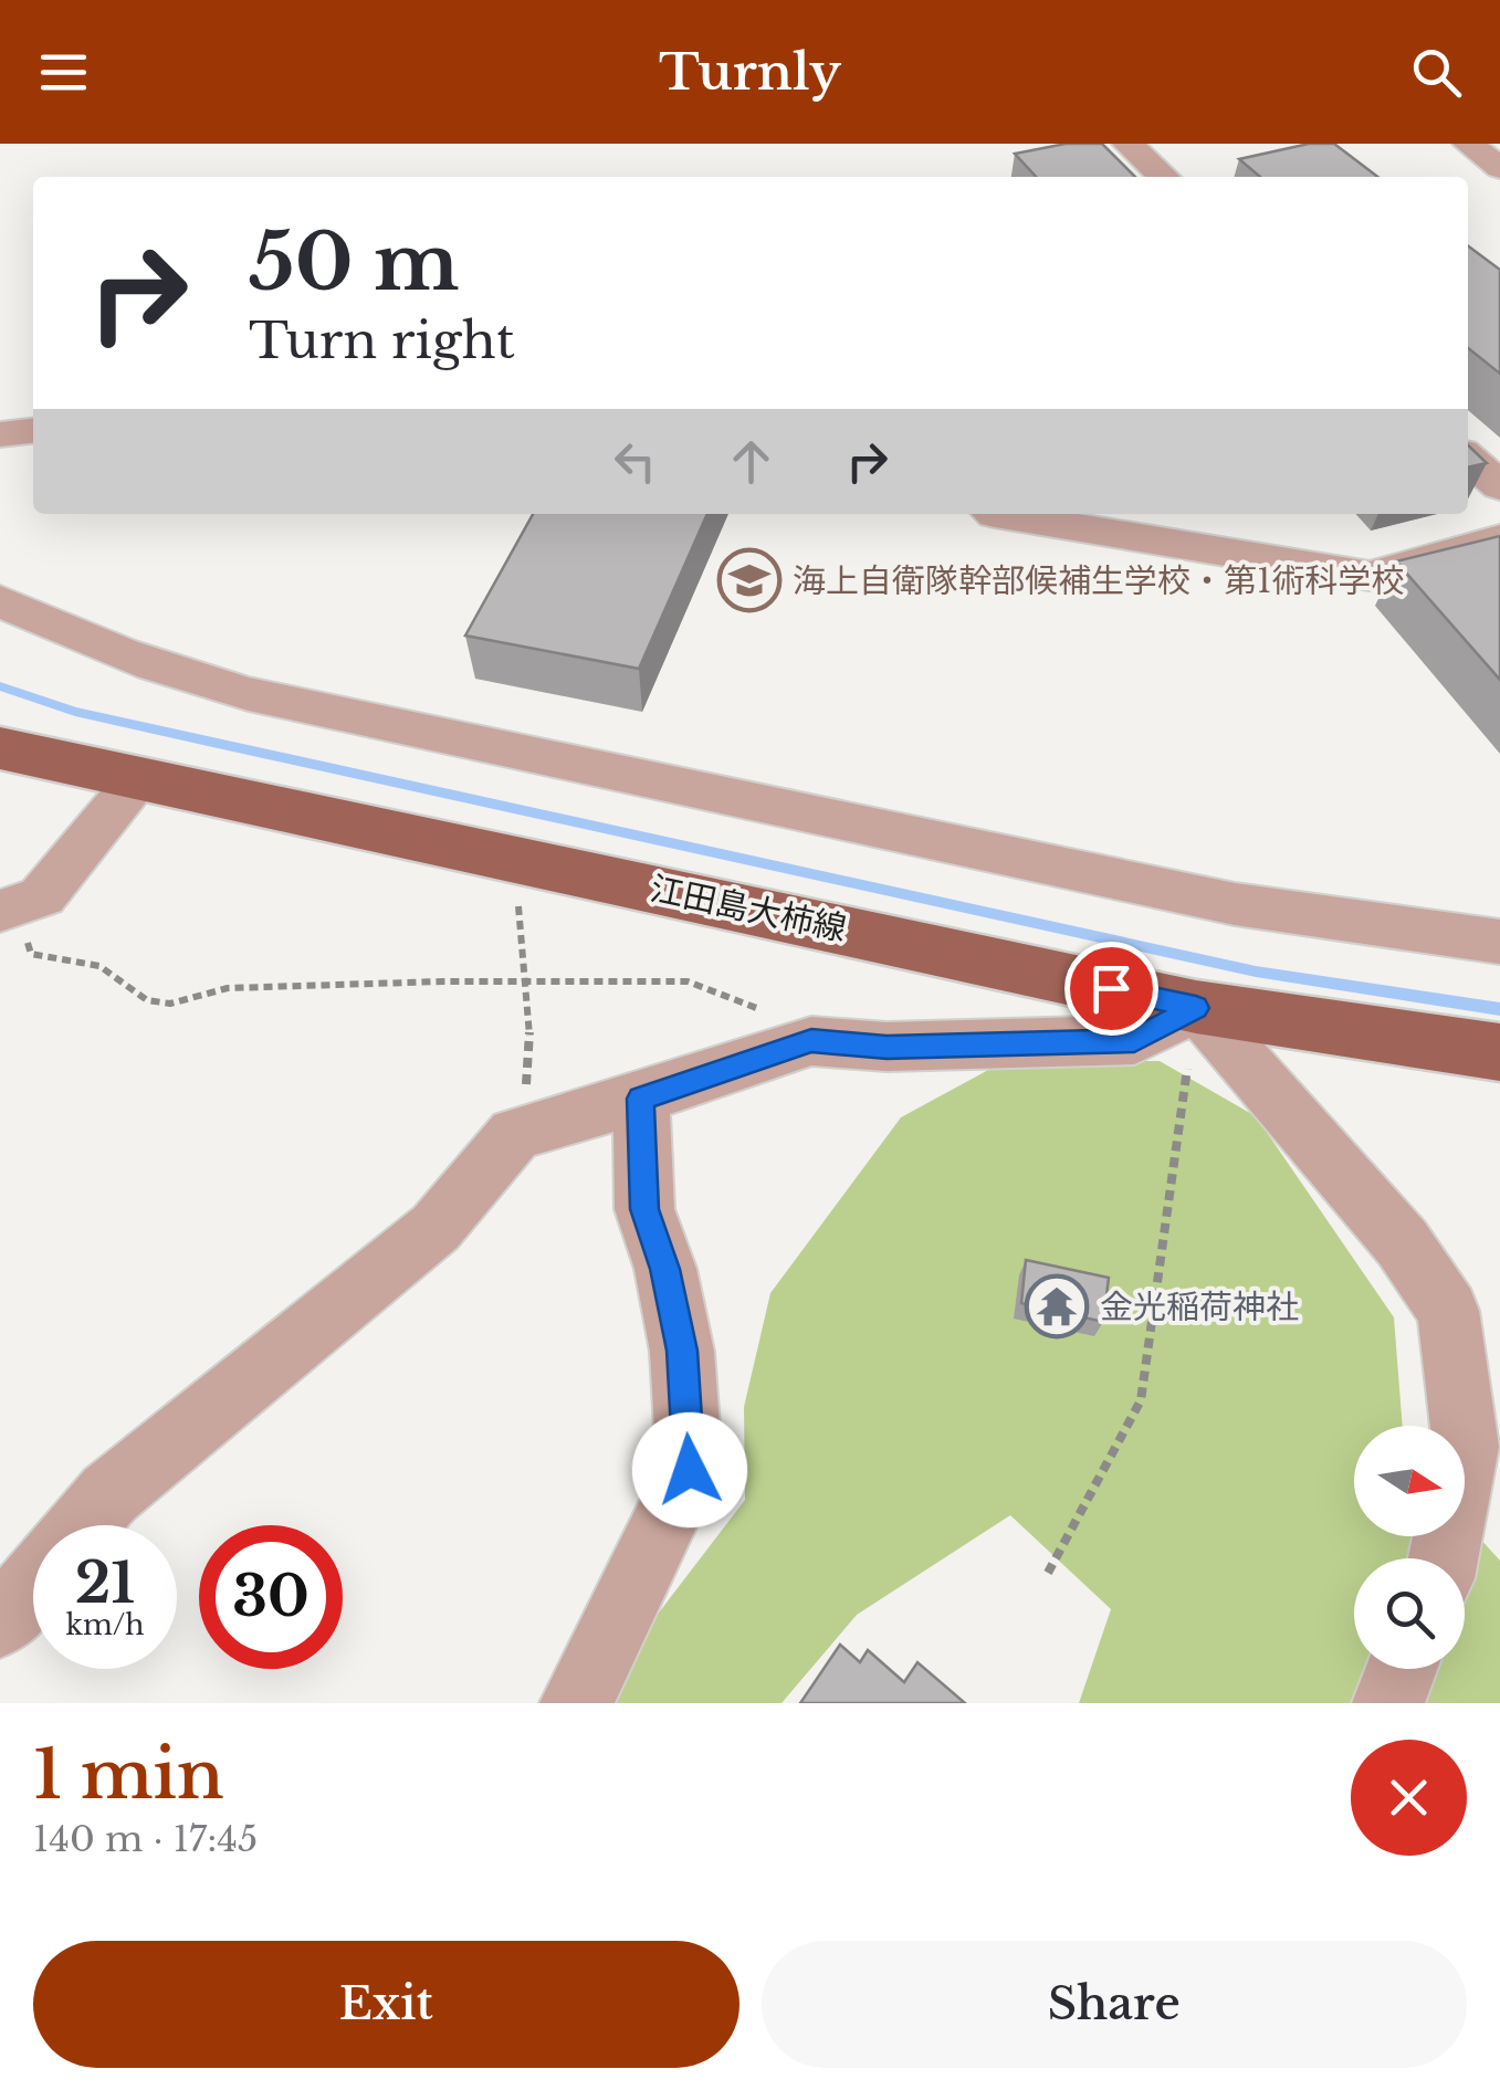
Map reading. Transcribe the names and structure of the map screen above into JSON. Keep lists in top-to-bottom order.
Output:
{
  "streets": {
    "main road": ["江田島大柿線"]
  },
  "places": {
    "school or university": ["海上自衛隊幹部候補生学校・第1術科学校"],
    "temple": ["金光稲荷神社"]
  },
  "north": "right",
  "page": {
    "header": "Turnly",
    "turn": ["50 m", "Turn right"],
    "speed": "21 km/h",
    "limit": "30",
    "heading": ["1 min", "140 m · 17:45"],
    "buttons": ["Exit", "Share"]
  }
}
